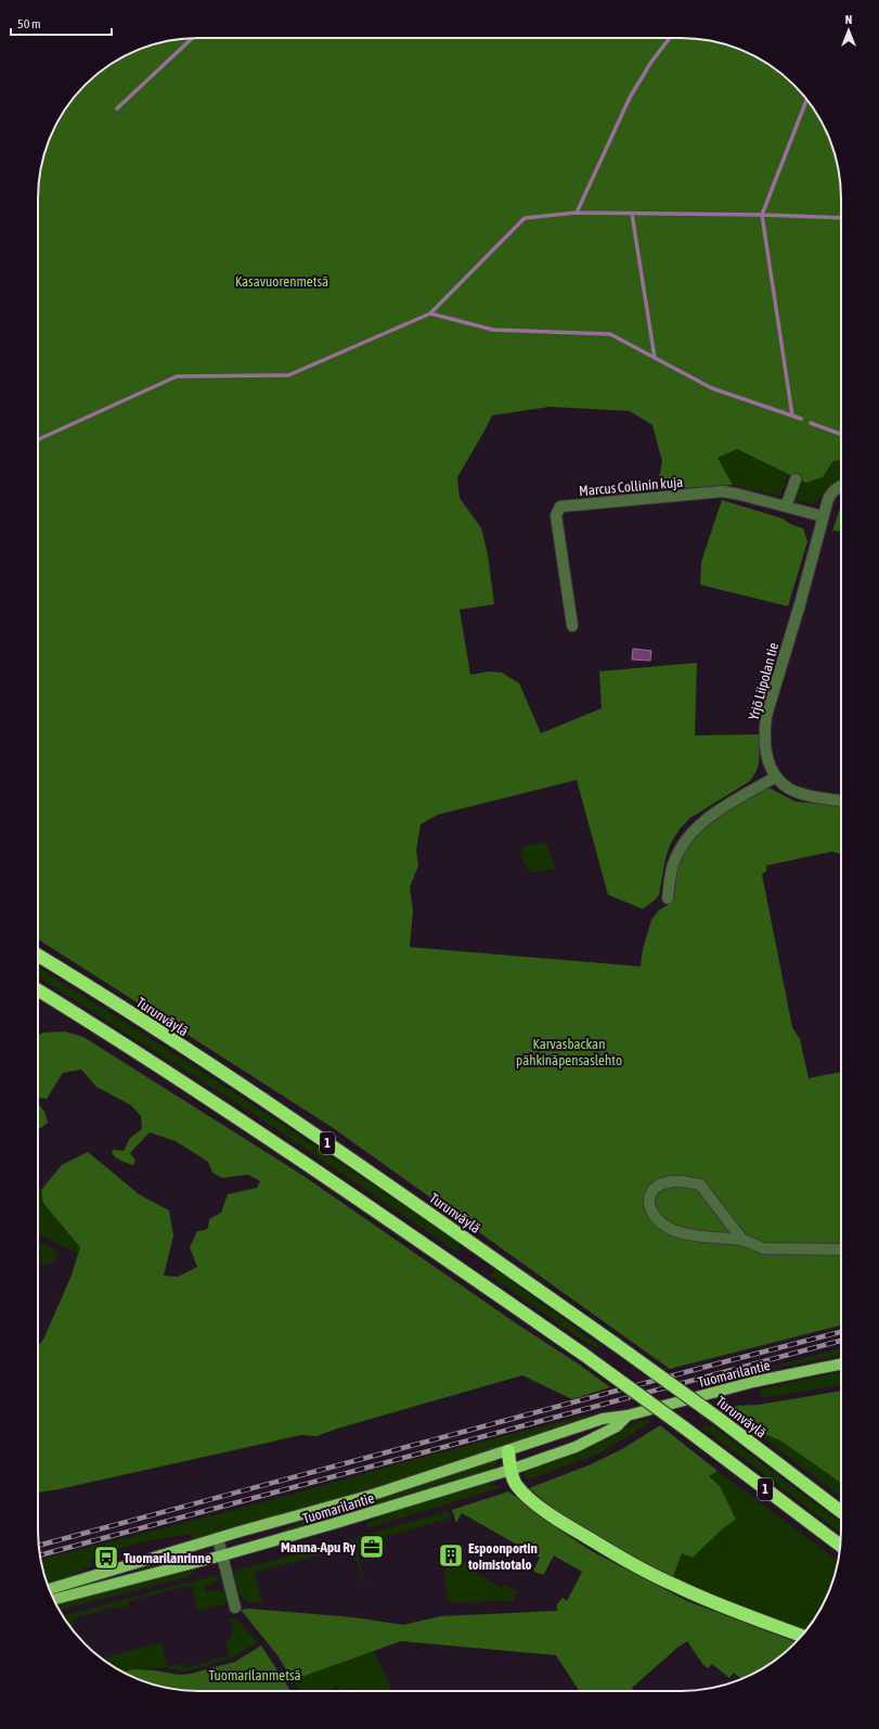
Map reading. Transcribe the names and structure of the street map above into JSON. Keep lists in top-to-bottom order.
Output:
{
  "streets": {
    "highway": ["Turunväylä", "1"],
    "main road": ["Tuomarilantie"],
    "street": ["Marcus Collinin kuja", "Yrjö Liipolan tie"]
  },
  "crossings": [
    ["Marcus Collinin kuja", "Yrjö Liipolan tie"]
  ],
  "parks": ["Kasavuorenmetsä", "Karvasbackan pähkinäpensaslehto", "Tuomarilanmetsä"],
  "places": {
    "office": ["Manna-Apu Ry"],
    "building": ["Espoonportin toimistotalo"],
    "bus stop": ["Tuomarilanrinne"]
  },
  "scale_bar": "50 m",
  "north": "top"
}
